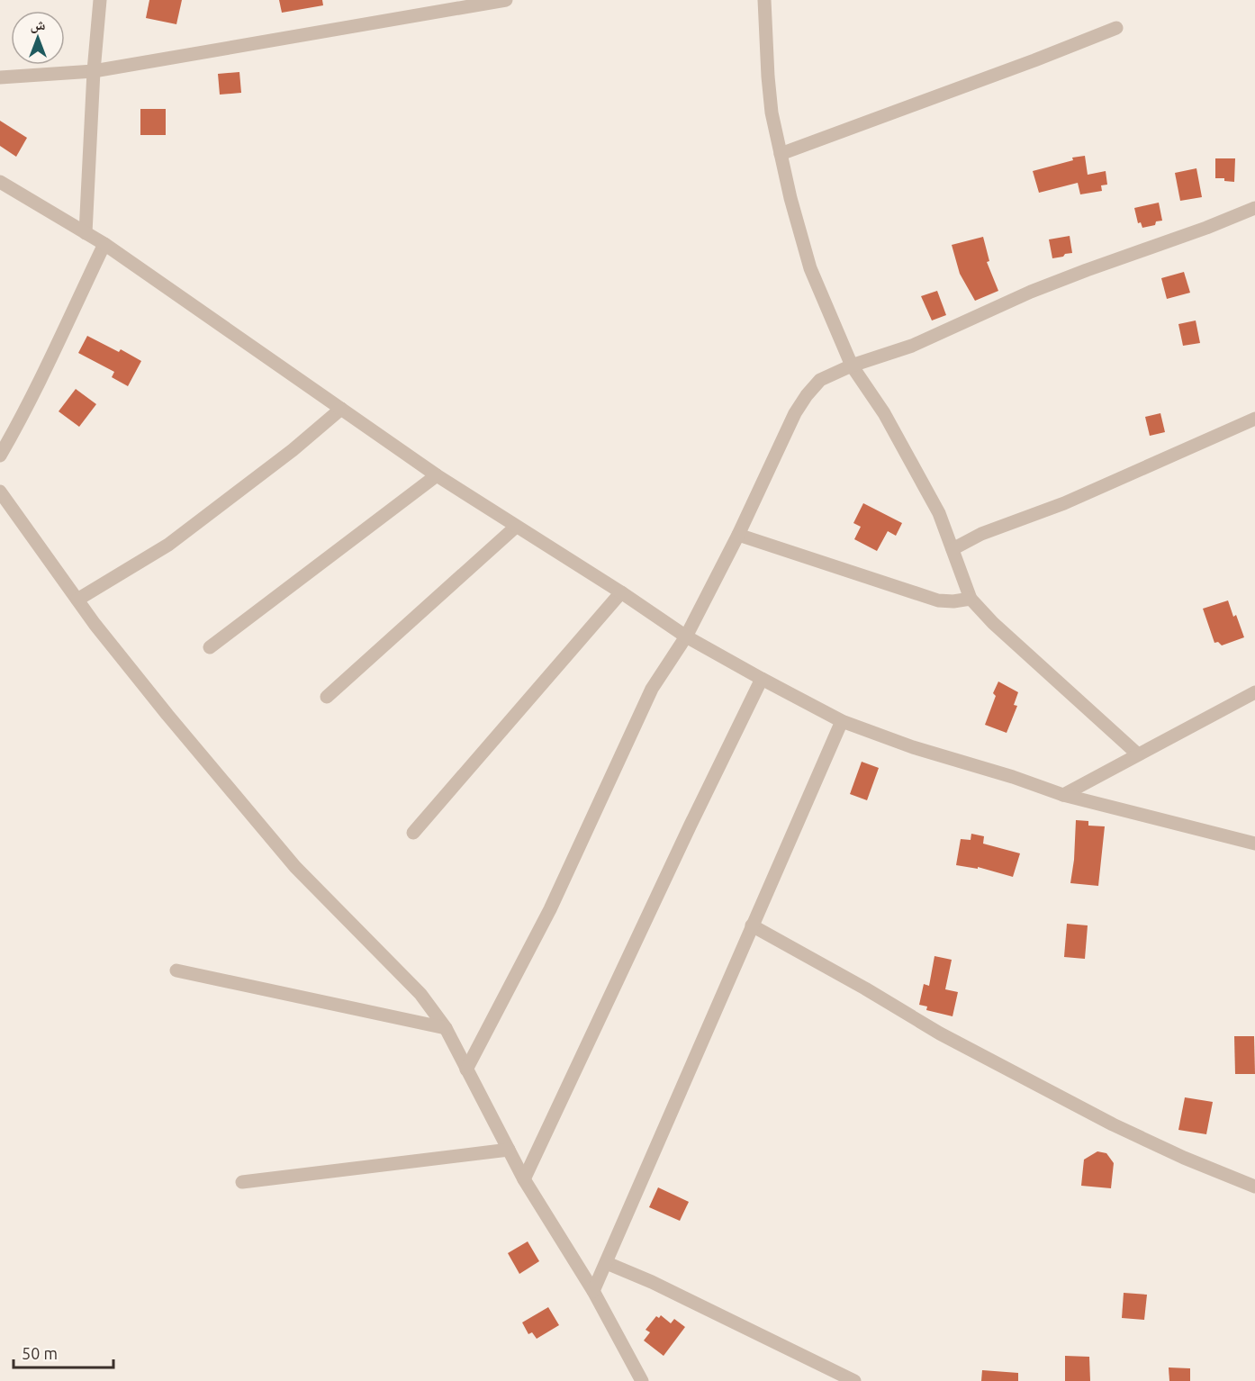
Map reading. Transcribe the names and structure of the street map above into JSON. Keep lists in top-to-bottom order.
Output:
{
  "scale_bar": "50 m",
  "north": "top"
}
